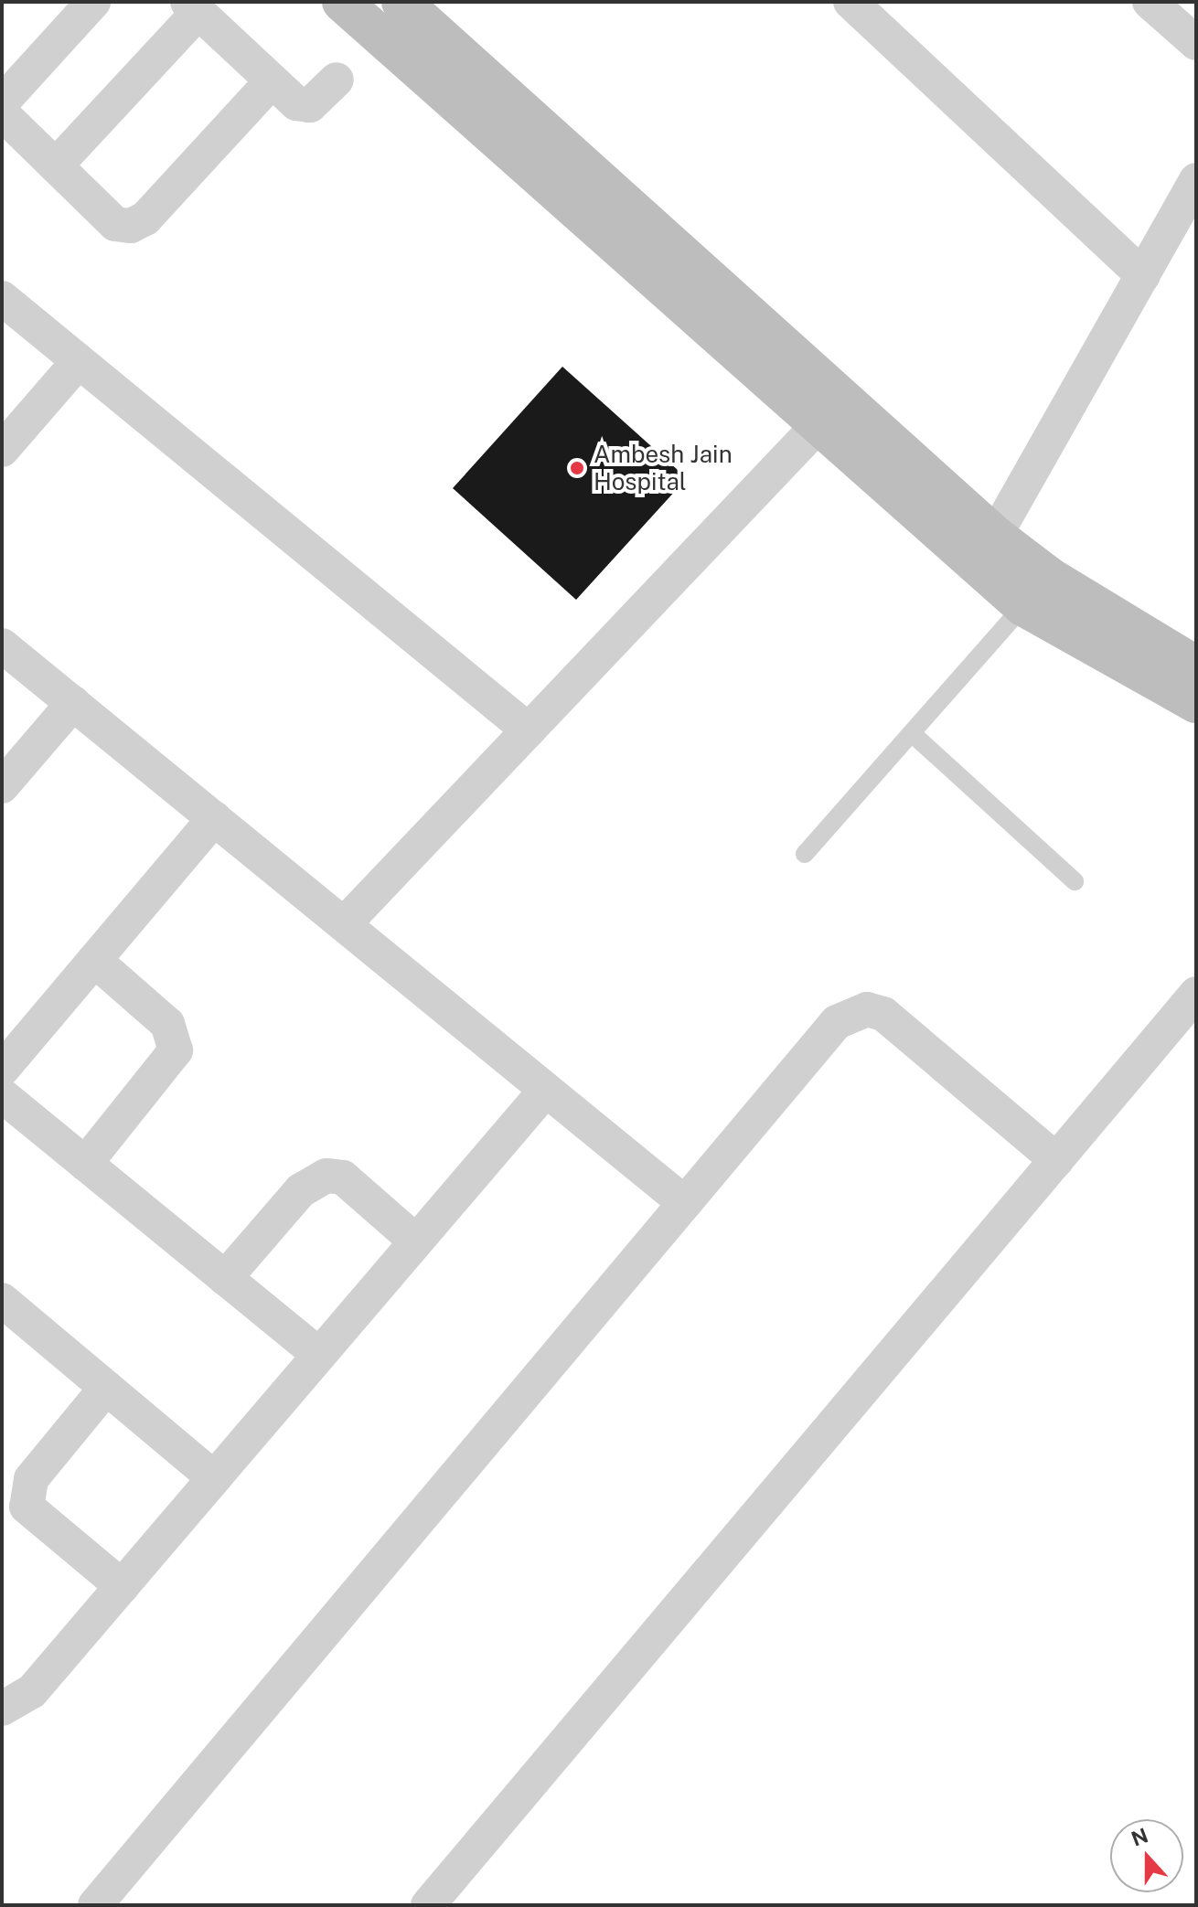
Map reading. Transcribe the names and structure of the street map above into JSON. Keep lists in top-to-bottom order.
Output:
{
  "places": ["Ambesh Jain Hospital"],
  "north": "top"
}
